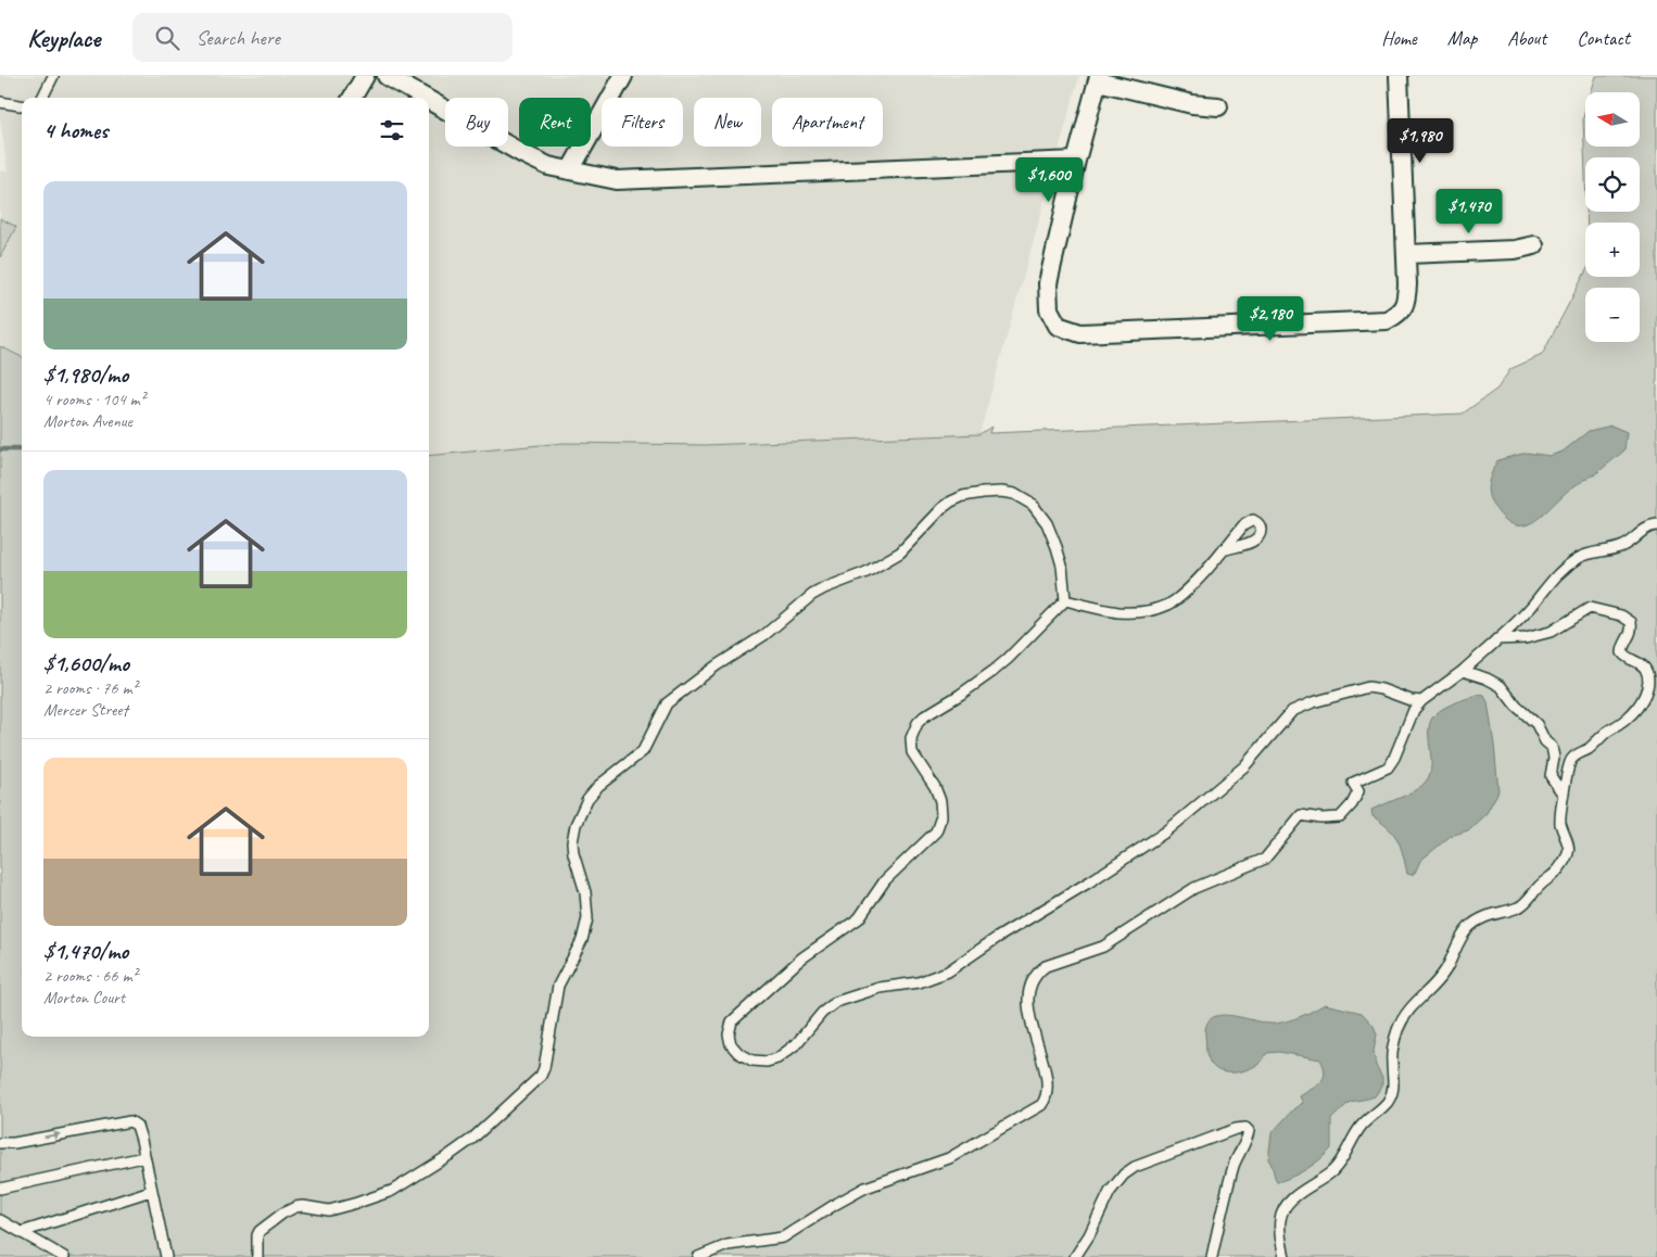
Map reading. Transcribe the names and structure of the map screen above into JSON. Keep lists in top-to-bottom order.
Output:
{
  "north": "left",
  "page": {
    "header": "Keyplace",
    "search": "Search here",
    "nav": [
      "Home",
      "Map",
      "About",
      "Contact"
    ],
    "map_buttons": ["+", "−"],
    "chip": [
      "Buy",
      "Rent",
      "Filters",
      "New",
      "Apartment"
    ],
    "heading": "4 homes",
    "price": [
      "$1,980",
      "$1,600",
      "$1,470",
      "$2,180"
    ],
    "list": [
      {
        "name": "$1,980/mo",
        "note": "4 rooms · 104 m² · Morton Avenue"
      },
      {
        "name": "$1,600/mo",
        "note": "2 rooms · 76 m² · Mercer Street"
      },
      {
        "name": "$1,470/mo",
        "note": "2 rooms · 66 m² · Morton Court"
      }
    ]
  }
}
